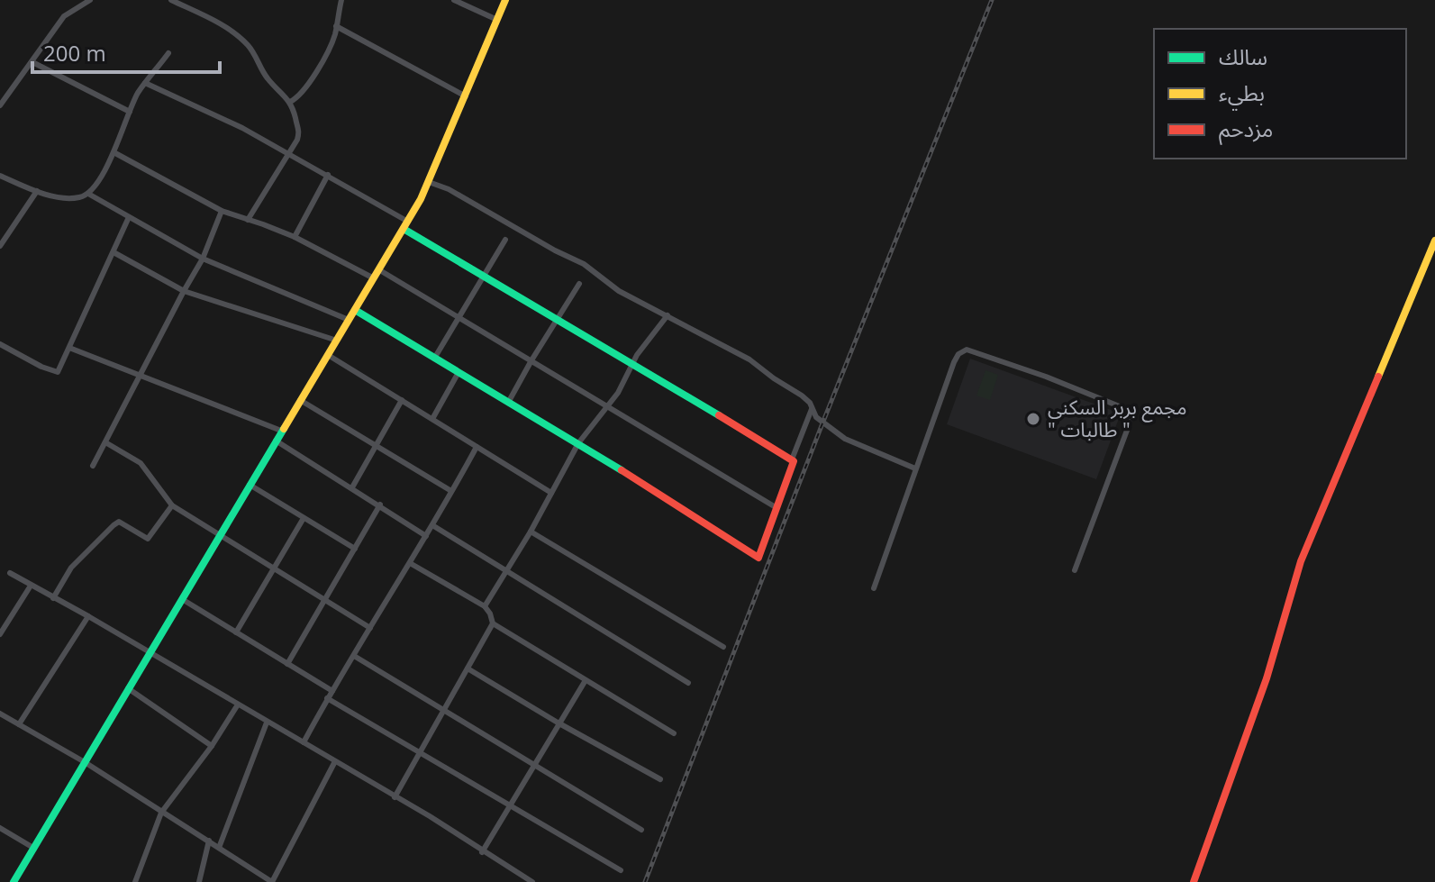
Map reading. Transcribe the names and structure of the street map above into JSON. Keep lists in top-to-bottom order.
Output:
{
  "places": ["مجمع بربر السكني \" طالبات \""],
  "legend": ["سالك", "بطيء", "مزدحم"],
  "scale_bar": "200 m"
}
